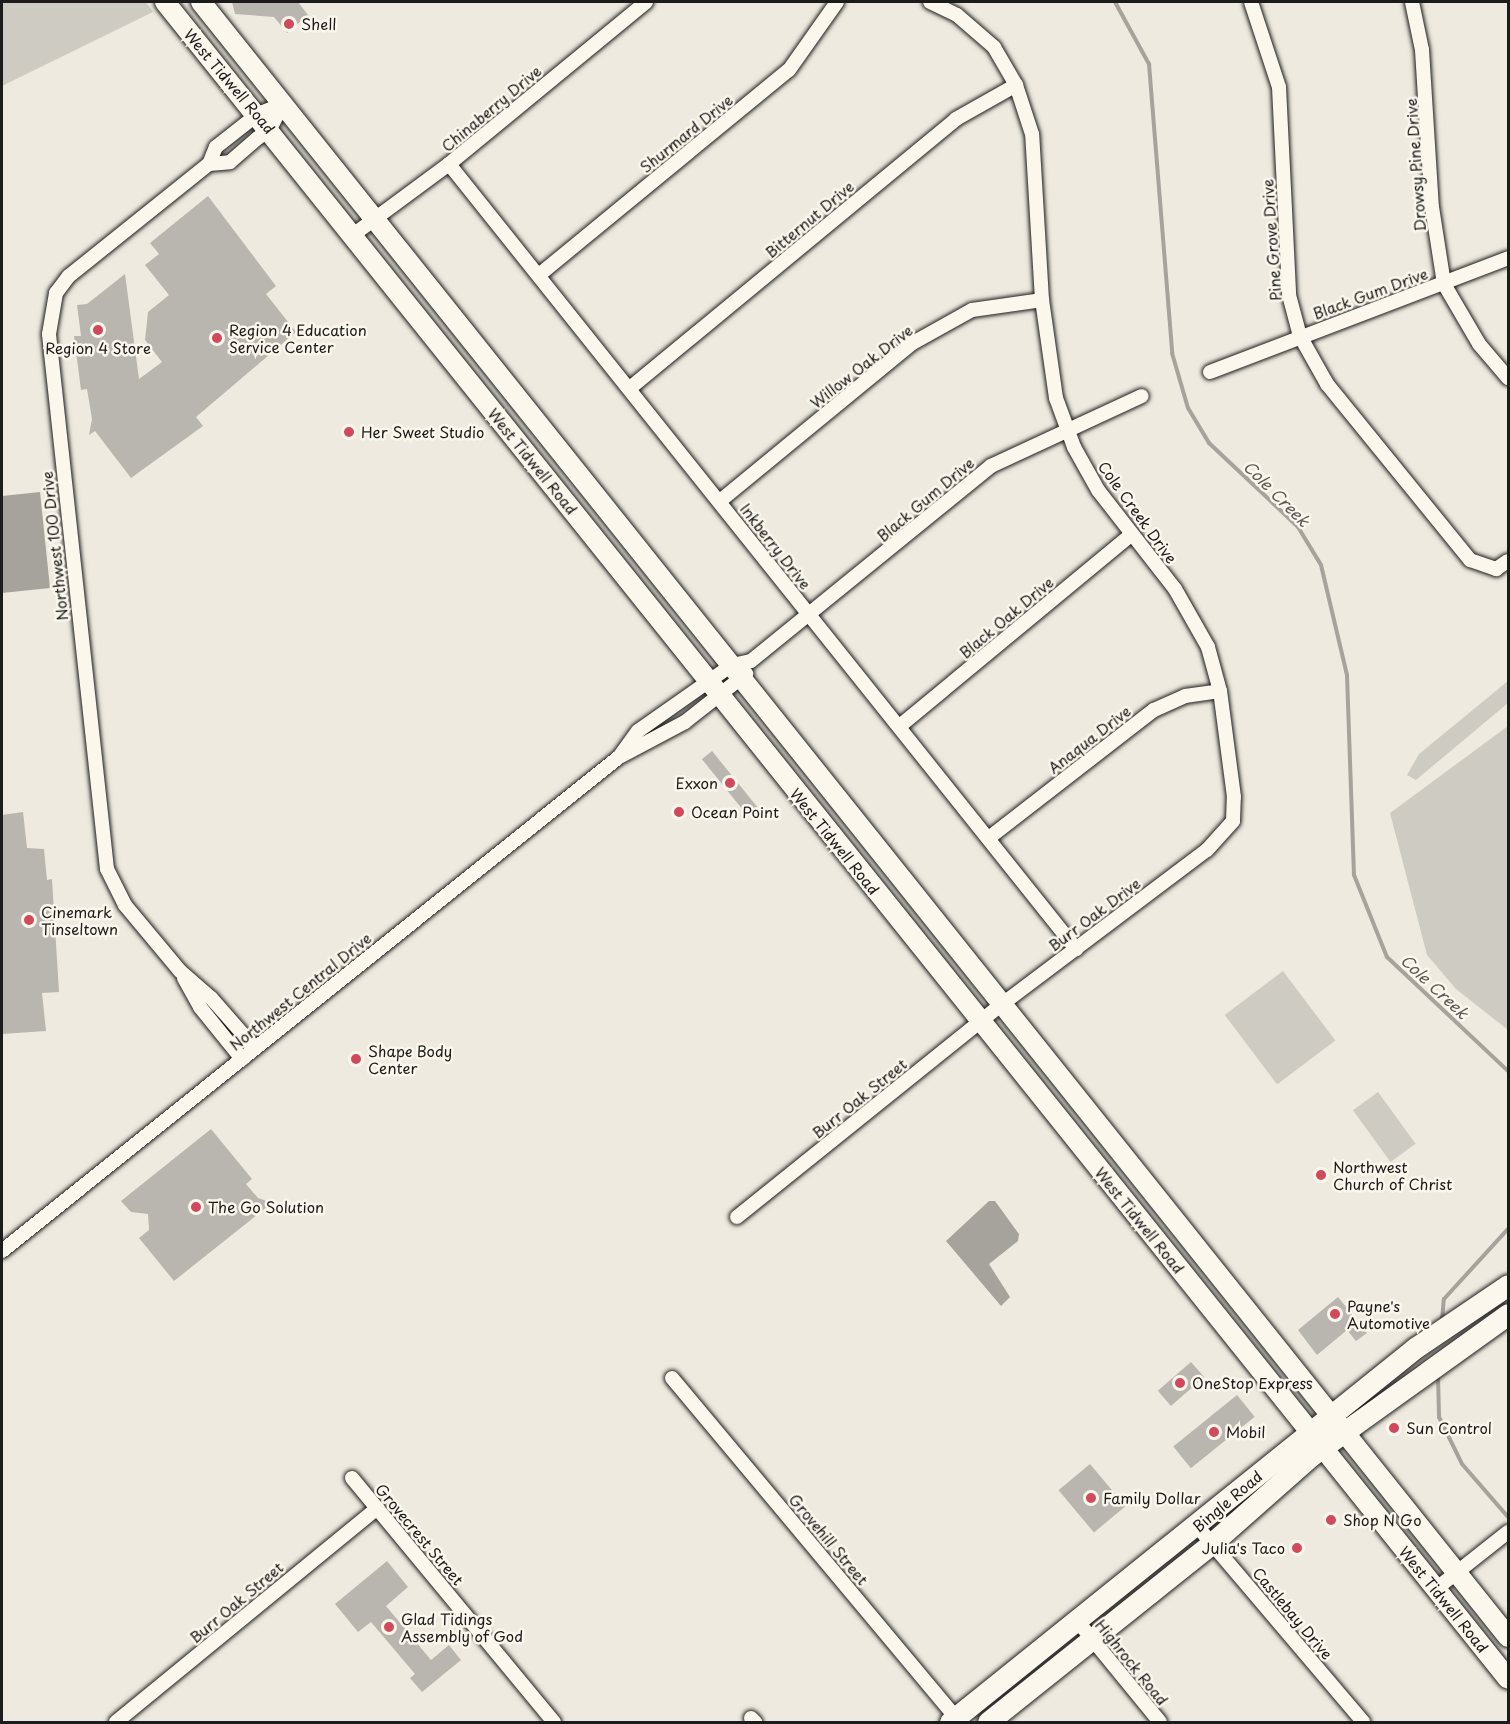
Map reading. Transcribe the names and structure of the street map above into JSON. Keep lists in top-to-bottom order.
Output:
{
  "streets": {
    "main road": ["West Tidwell Road", "Bingle Road"],
    "street": [
      "Chinaberry Drive",
      "Shurmard Drive",
      "Drowsy Pine Drive",
      "Bitternut Drive",
      "Pine Grove Drive",
      "Black Gum Drive",
      "Willow Oak Drive",
      "Cole Creek Drive",
      "Northwest 100 Drive",
      "Inkberry Drive",
      "Black Oak Drive",
      "Anaqua Drive",
      "Burr Oak Drive",
      "Northwest Central Drive",
      "Burr Oak Street",
      "Grovecrest Street",
      "Grovehill Street",
      "Castlebay Drive",
      "Highrock Road"
    ]
  },
  "crossings": [
    ["West Tidwell Road", "Chinaberry Drive"],
    ["West Tidwell Road", "Black Gum Drive"],
    ["West Tidwell Road", "Northwest 100 Drive"],
    ["West Tidwell Road", "Burr Oak Drive"],
    ["West Tidwell Road", "Northwest Central Drive"],
    ["West Tidwell Road", "Burr Oak Street"],
    ["West Tidwell Road", "Bingle Road"],
    ["Chinaberry Drive", "Inkberry Drive"],
    ["Shurmard Drive", "Inkberry Drive"],
    ["Drowsy Pine Drive", "Black Gum Drive"],
    ["Bitternut Drive", "Cole Creek Drive"],
    ["Bitternut Drive", "Inkberry Drive"],
    ["Pine Grove Drive", "Black Gum Drive"],
    ["Black Gum Drive", "Cole Creek Drive"],
    ["Black Gum Drive", "Inkberry Drive"],
    ["Black Gum Drive", "Northwest Central Drive"],
    ["Willow Oak Drive", "Cole Creek Drive"],
    ["Willow Oak Drive", "Inkberry Drive"],
    ["Cole Creek Drive", "Black Oak Drive"],
    ["Cole Creek Drive", "Anaqua Drive"],
    ["Cole Creek Drive", "Burr Oak Drive"],
    ["Northwest 100 Drive", "Northwest Central Drive"],
    ["Inkberry Drive", "Black Oak Drive"],
    ["Inkberry Drive", "Anaqua Drive"],
    ["Inkberry Drive", "Burr Oak Drive"],
    ["Burr Oak Drive", "Burr Oak Street"],
    ["Burr Oak Street", "Grovecrest Street"],
    ["Bingle Road", "Grovehill Street"],
    ["Bingle Road", "Castlebay Drive"],
    ["Bingle Road", "Highrock Road"]
  ],
  "water": ["Cole Creek"],
  "places": [
    "Shell",
    "Region 4 Store",
    "Region 4 Education Service Center",
    "Her Sweet Studio",
    "Exxon",
    "Ocean Point",
    "Cinemark Tinseltown",
    "Shape Body Center",
    "Northwest Church of Christ",
    "The Go Solution",
    "Payne's Automotive",
    "OneStop Express",
    "Sun Control",
    "Mobil",
    "Family Dollar",
    "Shop N Go",
    "Julia's Taco",
    "Glad Tidings Assembly of God"
  ]
}
